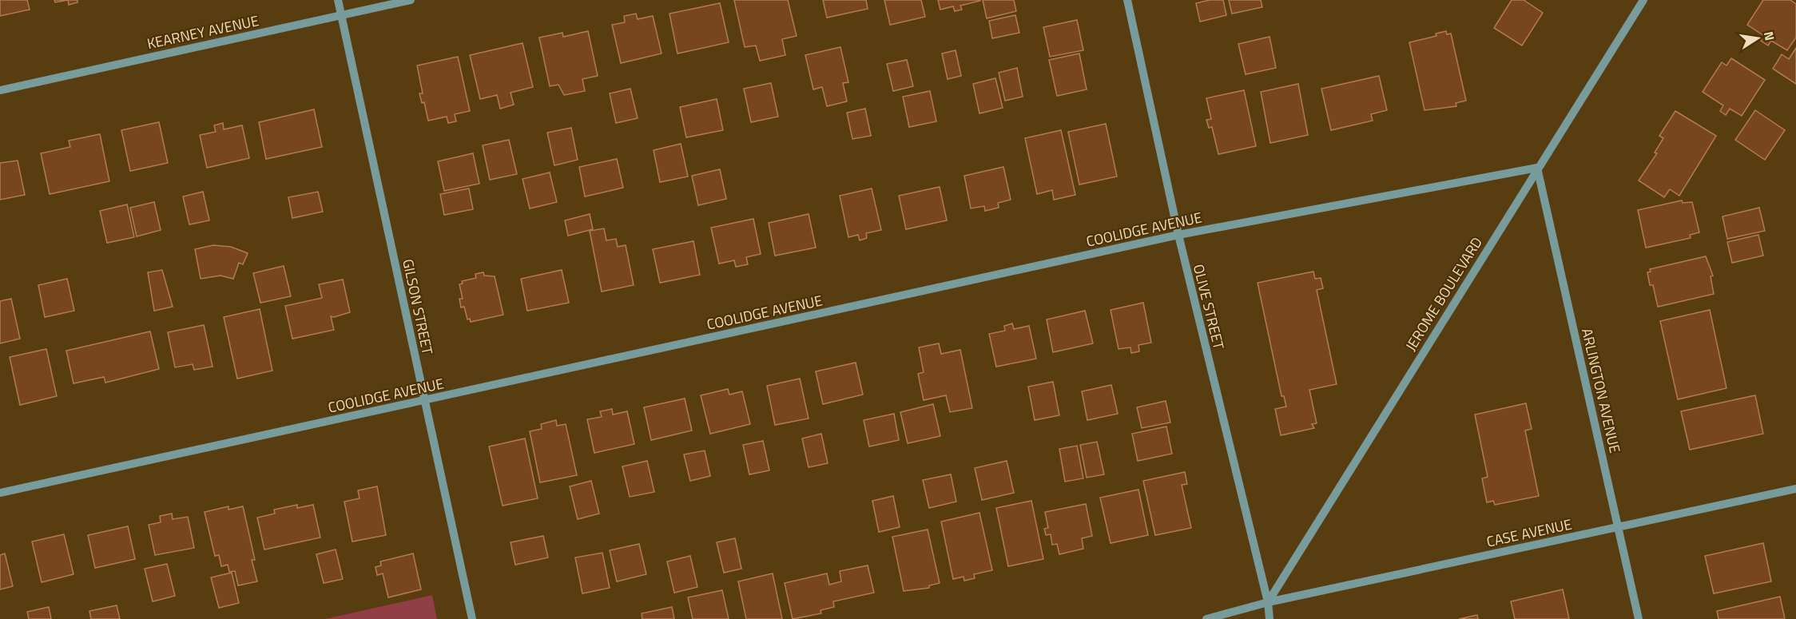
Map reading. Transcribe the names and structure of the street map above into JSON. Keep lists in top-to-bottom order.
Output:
{
  "streets": {
    "street": [
      "KEARNEY AVENUE",
      "COOLIDGE AVENUE",
      "JEROME BOULEVARD",
      "GILSON STREET",
      "OLIVE STREET",
      "ARLINGTON AVENUE",
      "CASE AVENUE"
    ]
  },
  "crossings": [
    ["KEARNEY AVENUE", "GILSON STREET"],
    ["COOLIDGE AVENUE", "JEROME BOULEVARD"],
    ["COOLIDGE AVENUE", "GILSON STREET"],
    ["COOLIDGE AVENUE", "OLIVE STREET"],
    ["COOLIDGE AVENUE", "ARLINGTON AVENUE"],
    ["JEROME BOULEVARD", "OLIVE STREET"],
    ["JEROME BOULEVARD", "ARLINGTON AVENUE"],
    ["JEROME BOULEVARD", "CASE AVENUE"],
    ["OLIVE STREET", "CASE AVENUE"],
    ["ARLINGTON AVENUE", "CASE AVENUE"]
  ],
  "north": "right"
}
